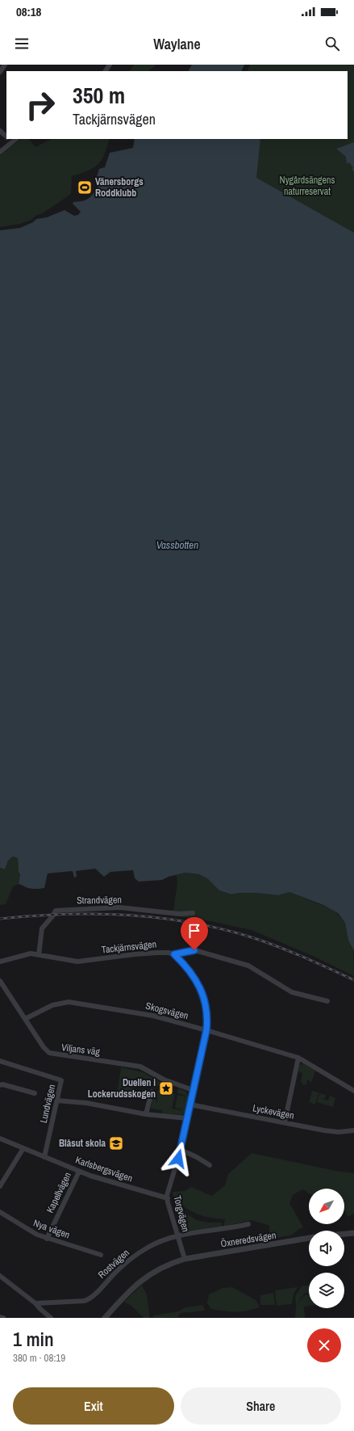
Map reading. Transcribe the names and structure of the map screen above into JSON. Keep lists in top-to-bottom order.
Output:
{
  "streets": {
    "street": [
      "Strandvägen",
      "Tackjärnsvägen",
      "Skogsvägen",
      "Viljans väg",
      "Lundvägen",
      "Lyckevägen",
      "Karlsbergsvägen",
      "Kapellvägen",
      "Torgvägen",
      "Nya vägen",
      "Öxneredsvägen",
      "Rostvägen"
    ]
  },
  "crossings": [
    ["Strandvägen", "Tackjärnsvägen"],
    ["Tackjärnsvägen", "Torgvägen"],
    ["Skogsvägen", "Viljans väg"],
    ["Skogsvägen", "Torgvägen"],
    ["Viljans väg", "Torgvägen"],
    ["Lundvägen", "Karlsbergsvägen"],
    ["Lyckevägen", "Torgvägen"],
    ["Karlsbergsvägen", "Kapellvägen"],
    ["Karlsbergsvägen", "Torgvägen"],
    ["Kapellvägen", "Nya vägen"],
    ["Torgvägen", "Öxneredsvägen"],
    ["Torgvägen", "Rostvägen"]
  ],
  "water": ["Vassbotten"],
  "parks": ["Nygårdsängens naturreservat"],
  "places": {
    "sports": ["Vänersborgs Roddklubb"],
    "place": ["Duellen i Lockerudsskogen"],
    "school or university": ["Blåsut skola"]
  },
  "north": "bottom left",
  "page": {
    "status": "08:18",
    "header": "Waylane",
    "turn": ["350 m", "Tackjärnsvägen"],
    "heading": ["1 min", "380 m · 08:19"],
    "buttons": ["Exit", "Share"]
  }
}
